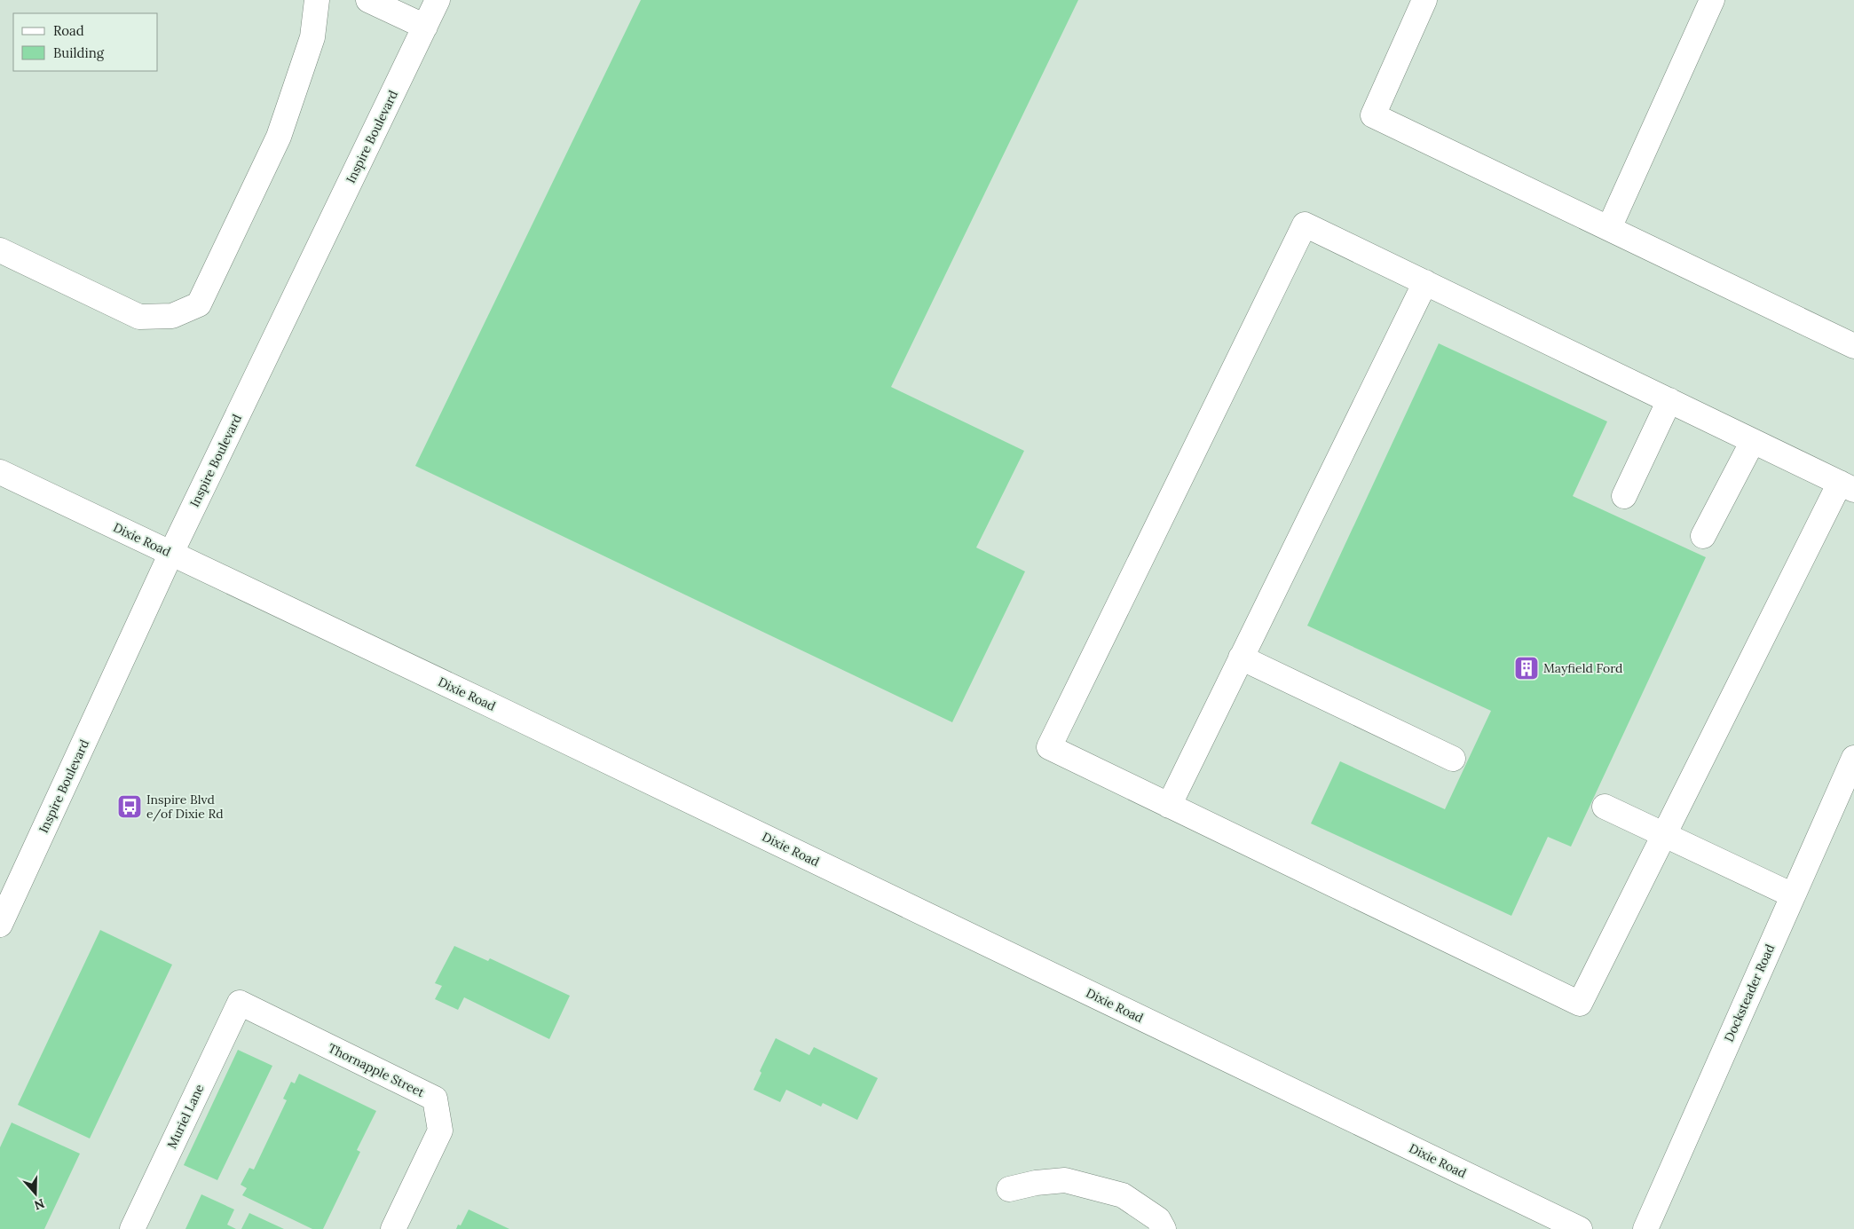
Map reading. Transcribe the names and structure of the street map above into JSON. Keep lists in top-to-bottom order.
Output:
{
  "streets": {
    "street": [
      "Inspire Boulevard",
      "Dixie Road",
      "Docksteader Road",
      "Thornapple Street",
      "Muriel Lane"
    ]
  },
  "crossings": [
    ["Inspire Boulevard", "Dixie Road"],
    ["Thornapple Street", "Muriel Lane"]
  ],
  "places": {
    "building": ["Mayfield Ford"],
    "bus stop": ["Inspire Blvd e/of Dixie Rd"]
  },
  "legend": ["Road", "Building"],
  "north": "bottom"
}
